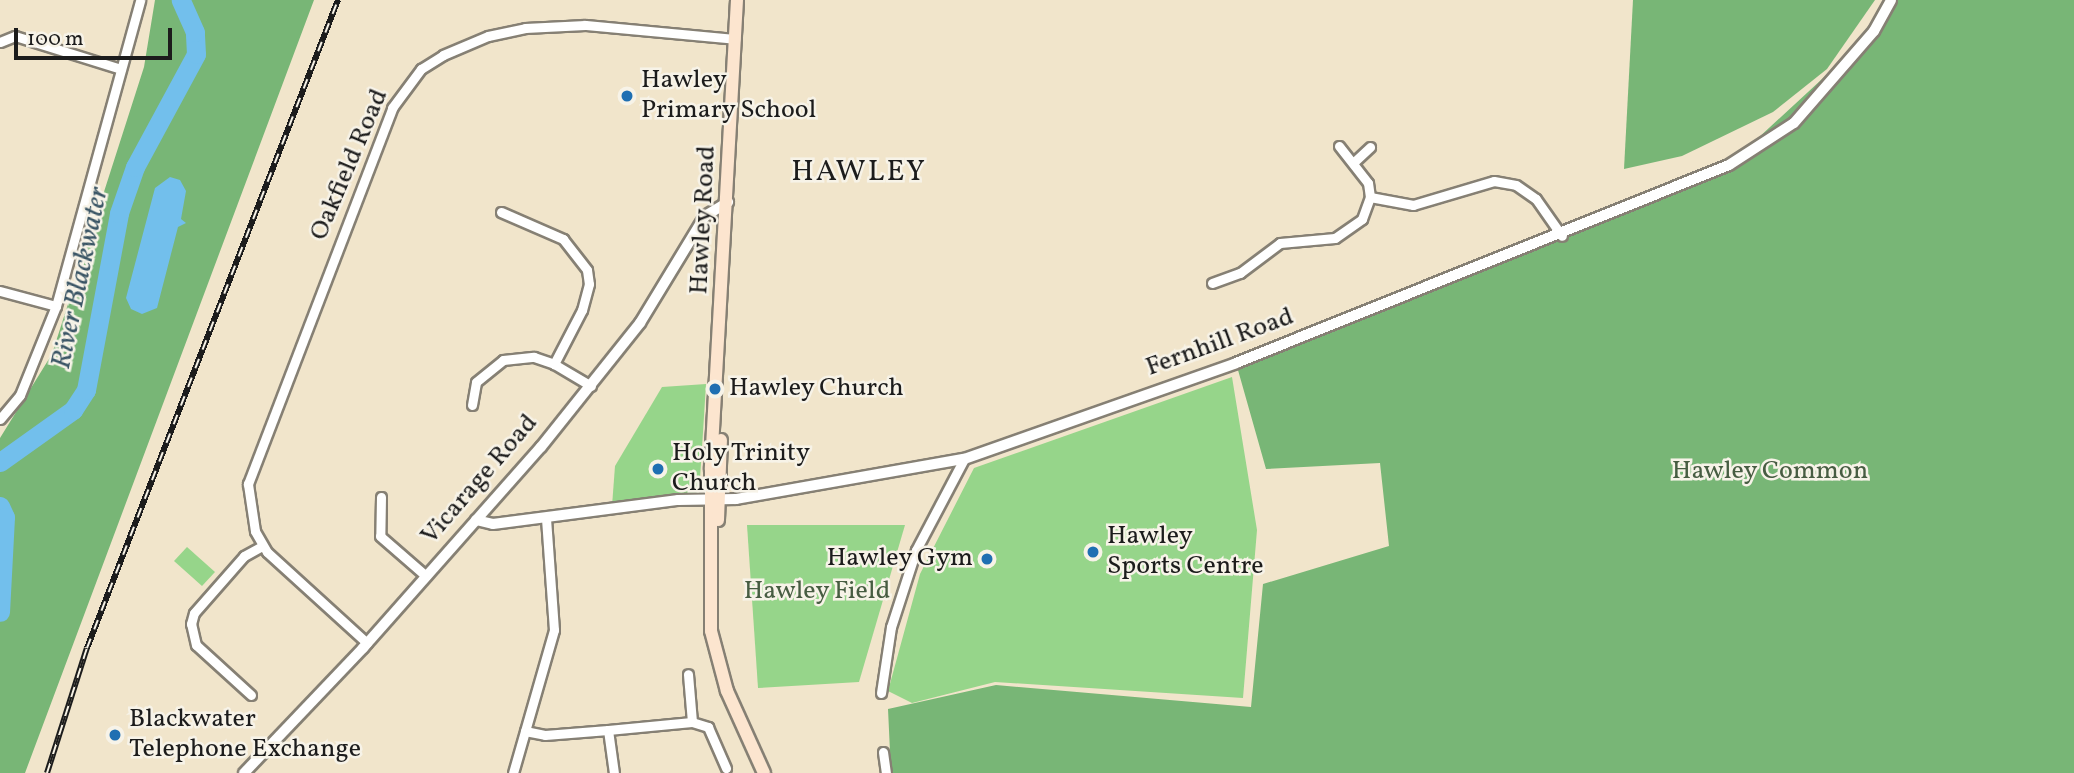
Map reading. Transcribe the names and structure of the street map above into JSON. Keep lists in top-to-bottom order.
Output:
{
  "streets": {
    "main road": ["Hawley Road"],
    "street": ["Oakfield Road", "Fernhill Road", "Vicarage Road"]
  },
  "crossings": [
    ["Oakfield Road", "Hawley Road"],
    ["Hawley Road", "Fernhill Road"],
    ["Hawley Road", "Vicarage Road"],
    ["Fernhill Road", "Vicarage Road"]
  ],
  "districts": ["HAWLEY"],
  "water": ["River Blackwater"],
  "parks": ["Hawley Common", "Hawley Field"],
  "places": [
    "Hawley Primary School",
    "Hawley Church",
    "Holy Trinity Church",
    "Hawley Sports Centre",
    "Hawley Gym",
    "Blackwater Telephone Exchange"
  ],
  "scale_bar": "100 m"
}
